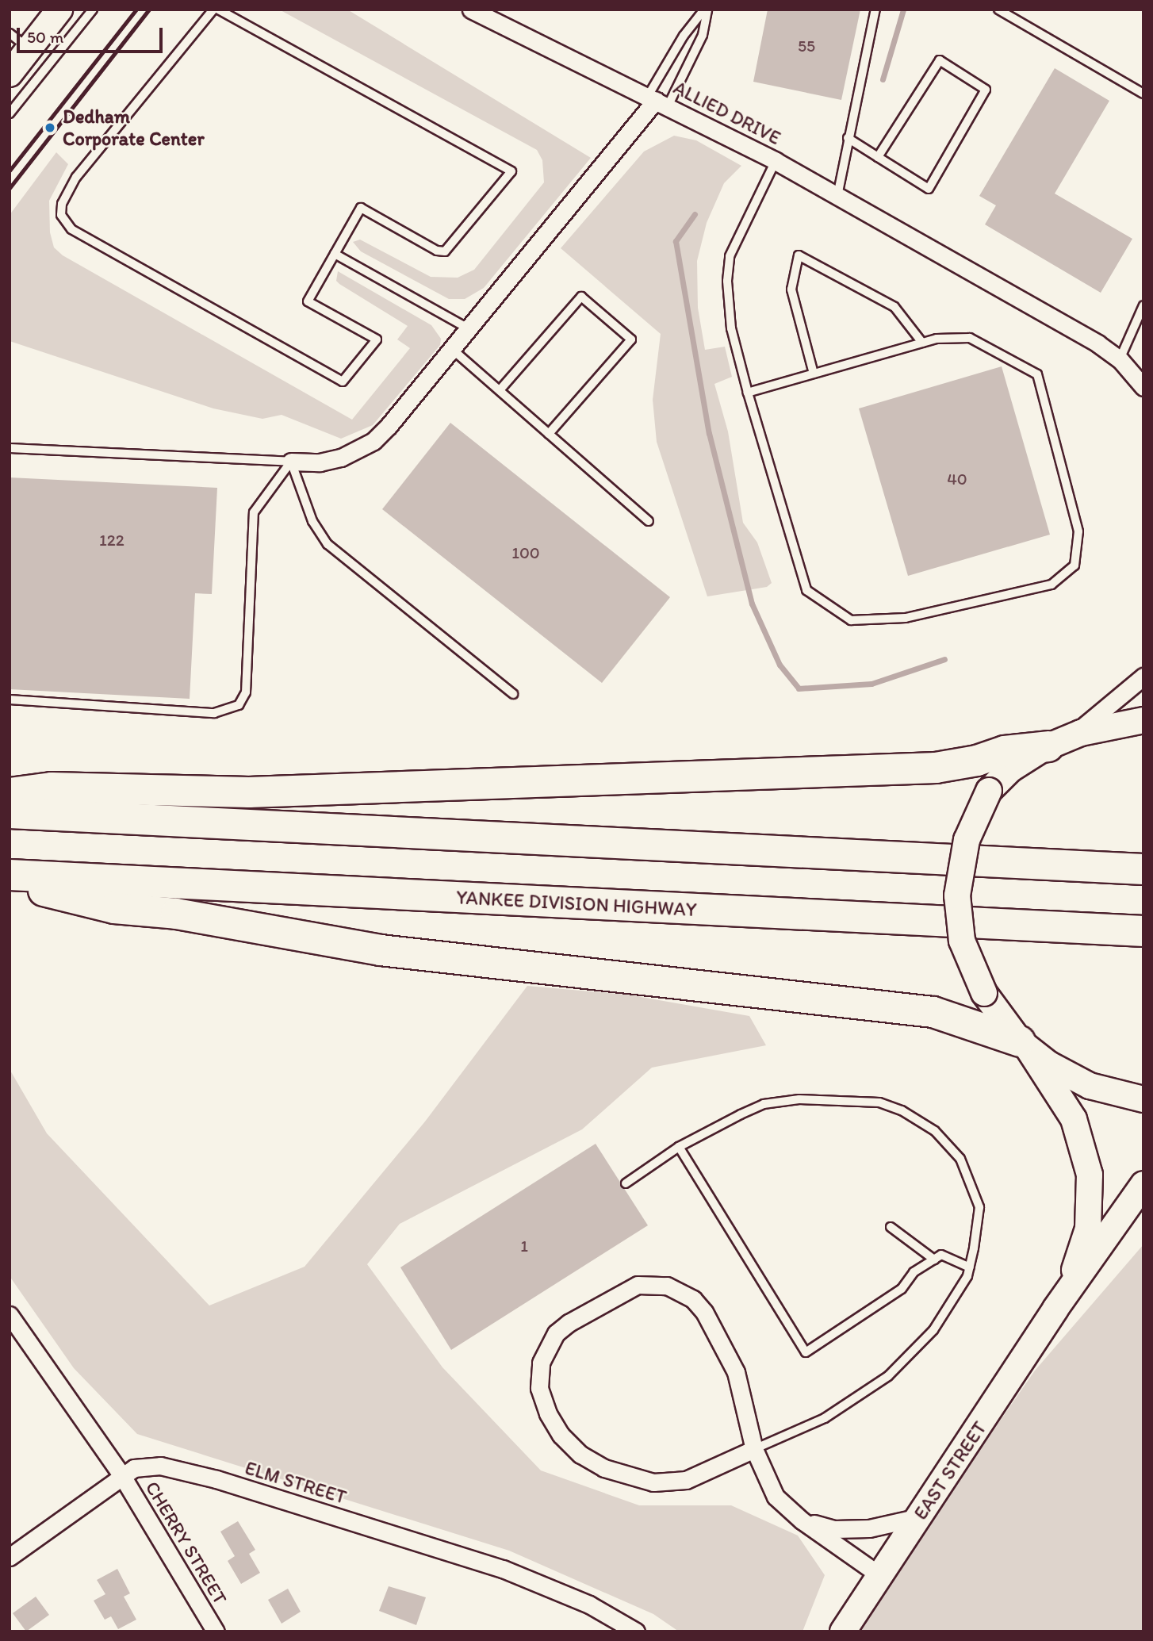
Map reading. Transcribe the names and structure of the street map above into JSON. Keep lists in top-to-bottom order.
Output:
{
  "streets": {
    "highway": ["YANKEE DIVISION HIGHWAY"],
    "main road": ["EAST STREET"],
    "street": ["ALLIED DRIVE", "ELM STREET", "CHERRY STREET"]
  },
  "crossings": [
    ["ELM STREET", "CHERRY STREET"]
  ],
  "places": ["Dedham Corporate Center"],
  "house_numbers": [
    "55",
    "40",
    "122",
    "100",
    "1"
  ],
  "scale_bar": "50 m"
}
